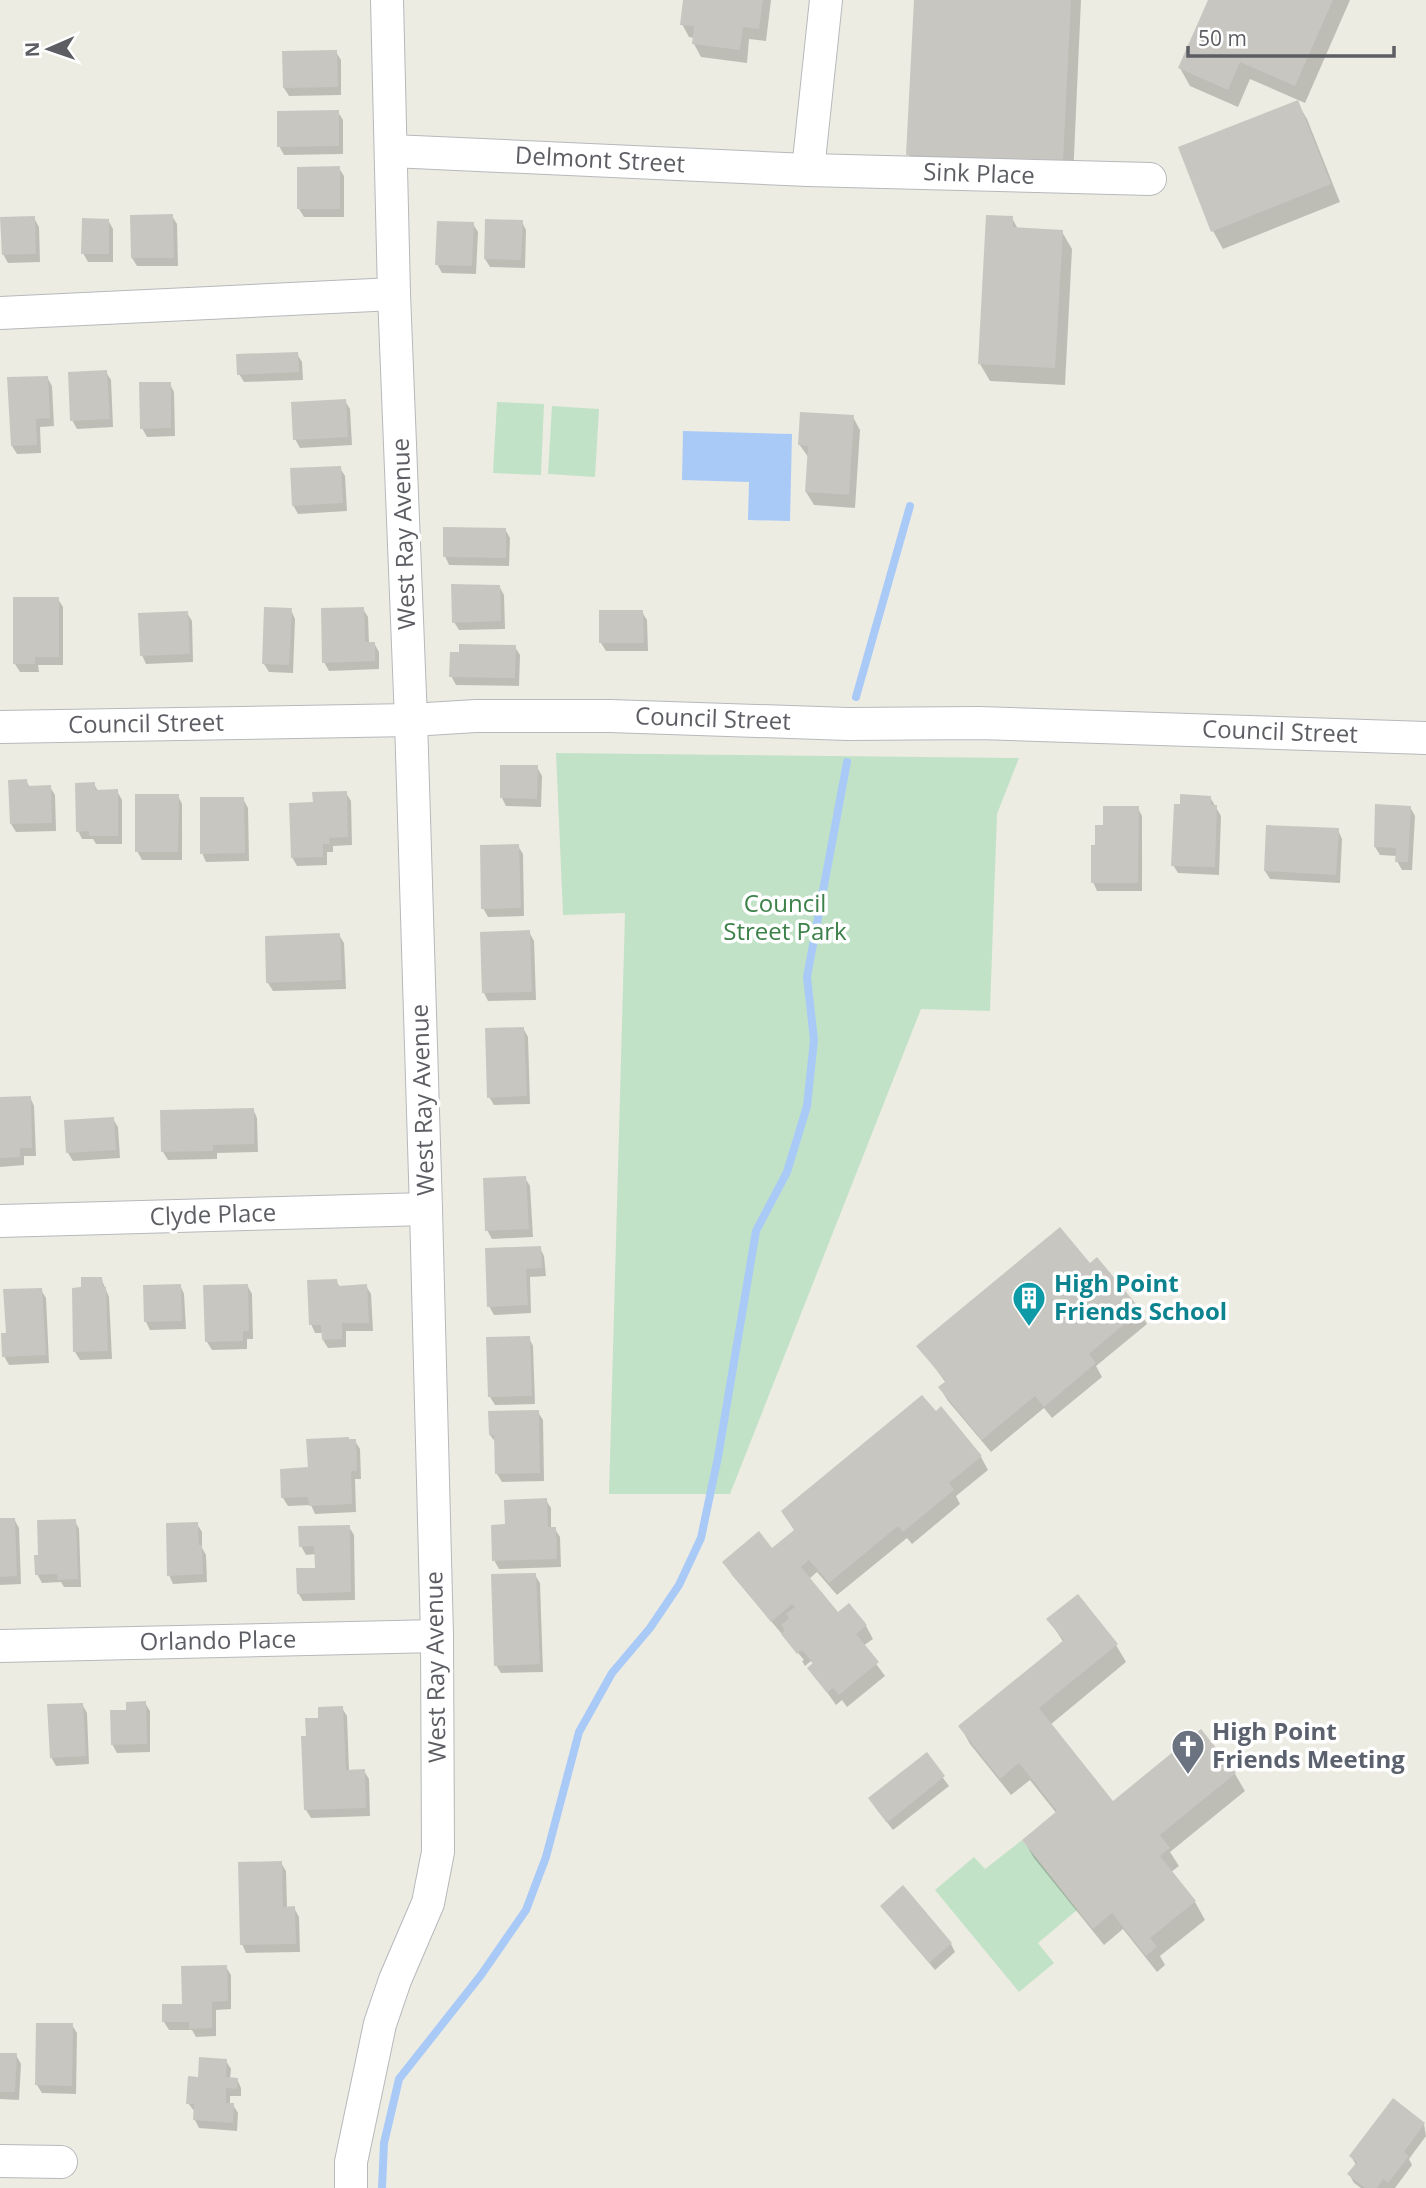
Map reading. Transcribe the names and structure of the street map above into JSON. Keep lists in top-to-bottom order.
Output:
{
  "streets": {
    "street": [
      "Delmont Street",
      "Sink Place",
      "West Ray Avenue",
      "Council Street",
      "Clyde Place",
      "Orlando Place"
    ]
  },
  "crossings": [
    ["Delmont Street", "Sink Place"],
    ["Delmont Street", "West Ray Avenue"],
    ["West Ray Avenue", "Council Street"],
    ["West Ray Avenue", "Clyde Place"],
    ["West Ray Avenue", "Orlando Place"]
  ],
  "parks": ["Council Street Park"],
  "places": {
    "building": ["High Point Friends School"],
    "church": ["High Point Friends Meeting"]
  },
  "scale_bar": "50 m",
  "north": "left"
}
